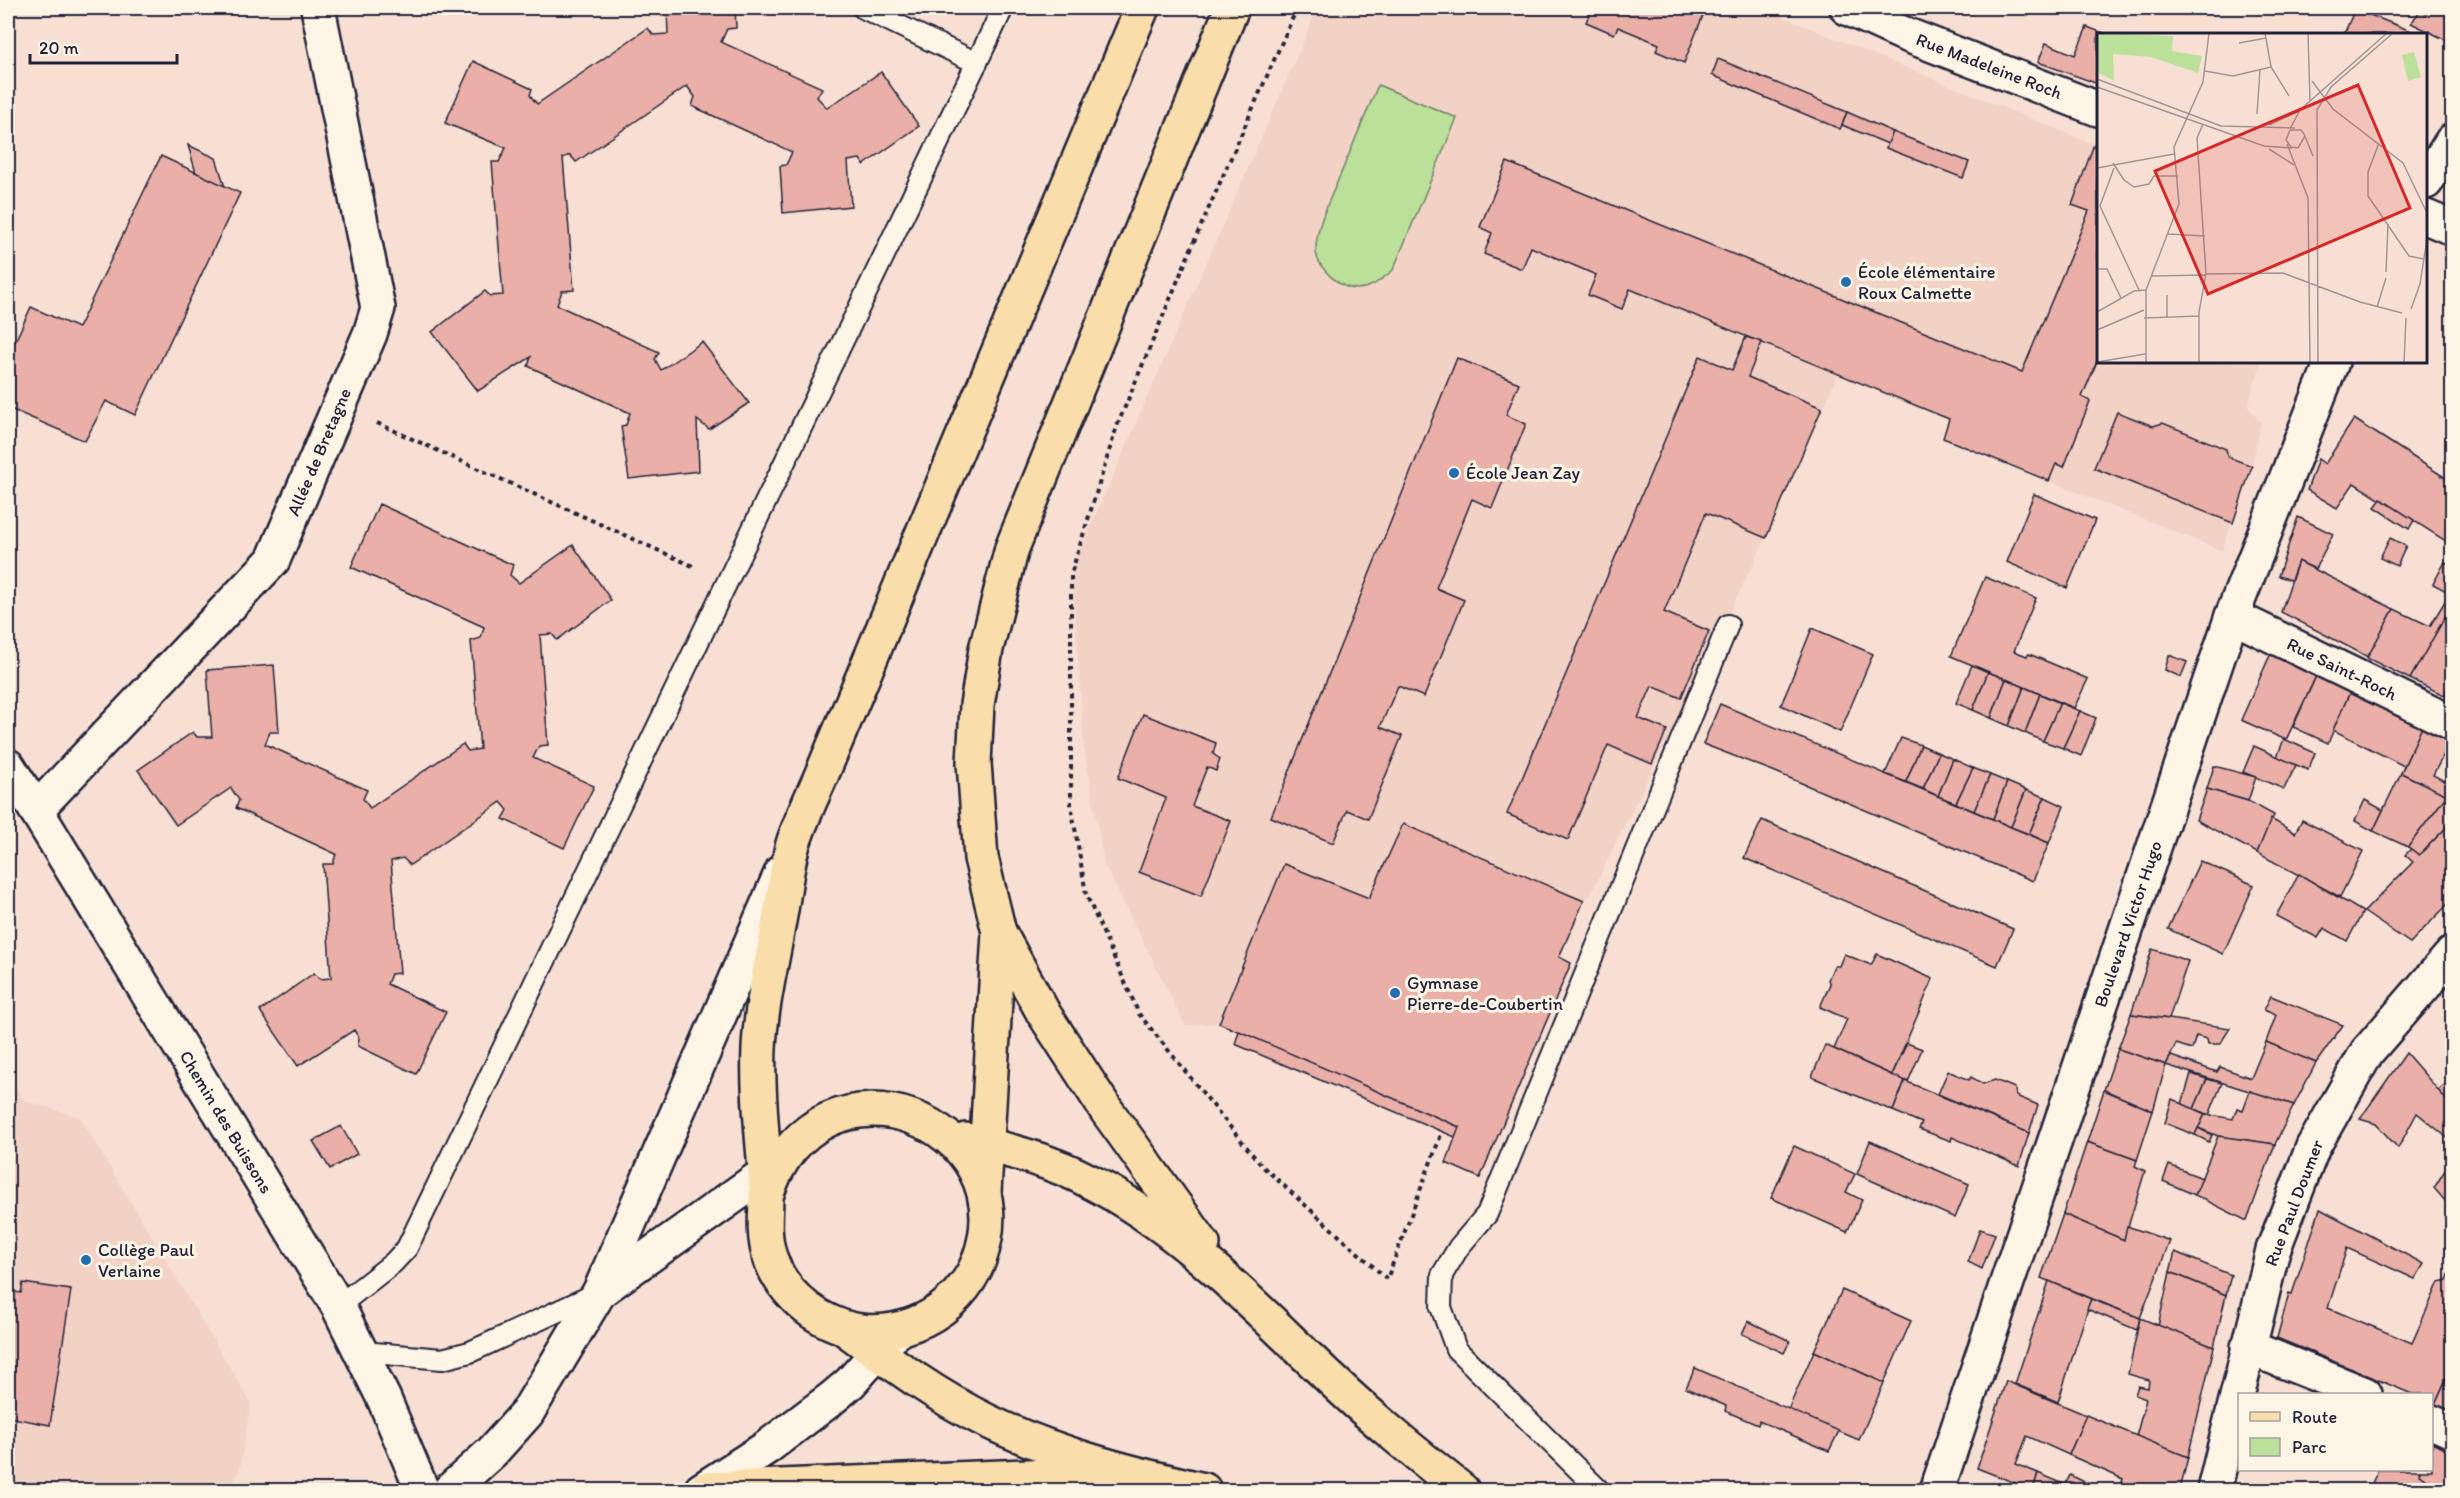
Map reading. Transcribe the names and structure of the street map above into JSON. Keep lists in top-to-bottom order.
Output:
{
  "streets": {
    "street": [
      "Rue Madeleine Roch",
      "Allée de Bretagne",
      "Rue Saint-Roch",
      "Boulevard Victor Hugo",
      "Chemin des Buissons",
      "Rue Paul Doumer"
    ]
  },
  "crossings": [
    ["Allée de Bretagne", "Chemin des Buissons"],
    ["Rue Saint-Roch", "Boulevard Victor Hugo"]
  ],
  "places": [
    "École élémentaire Roux Calmette",
    "École Jean Zay",
    "Gymnase Pierre-de-Coubertin",
    "Collège Paul Verlaine"
  ],
  "legend": ["Route", "Parc"],
  "scale_bar": "20 m"
}
